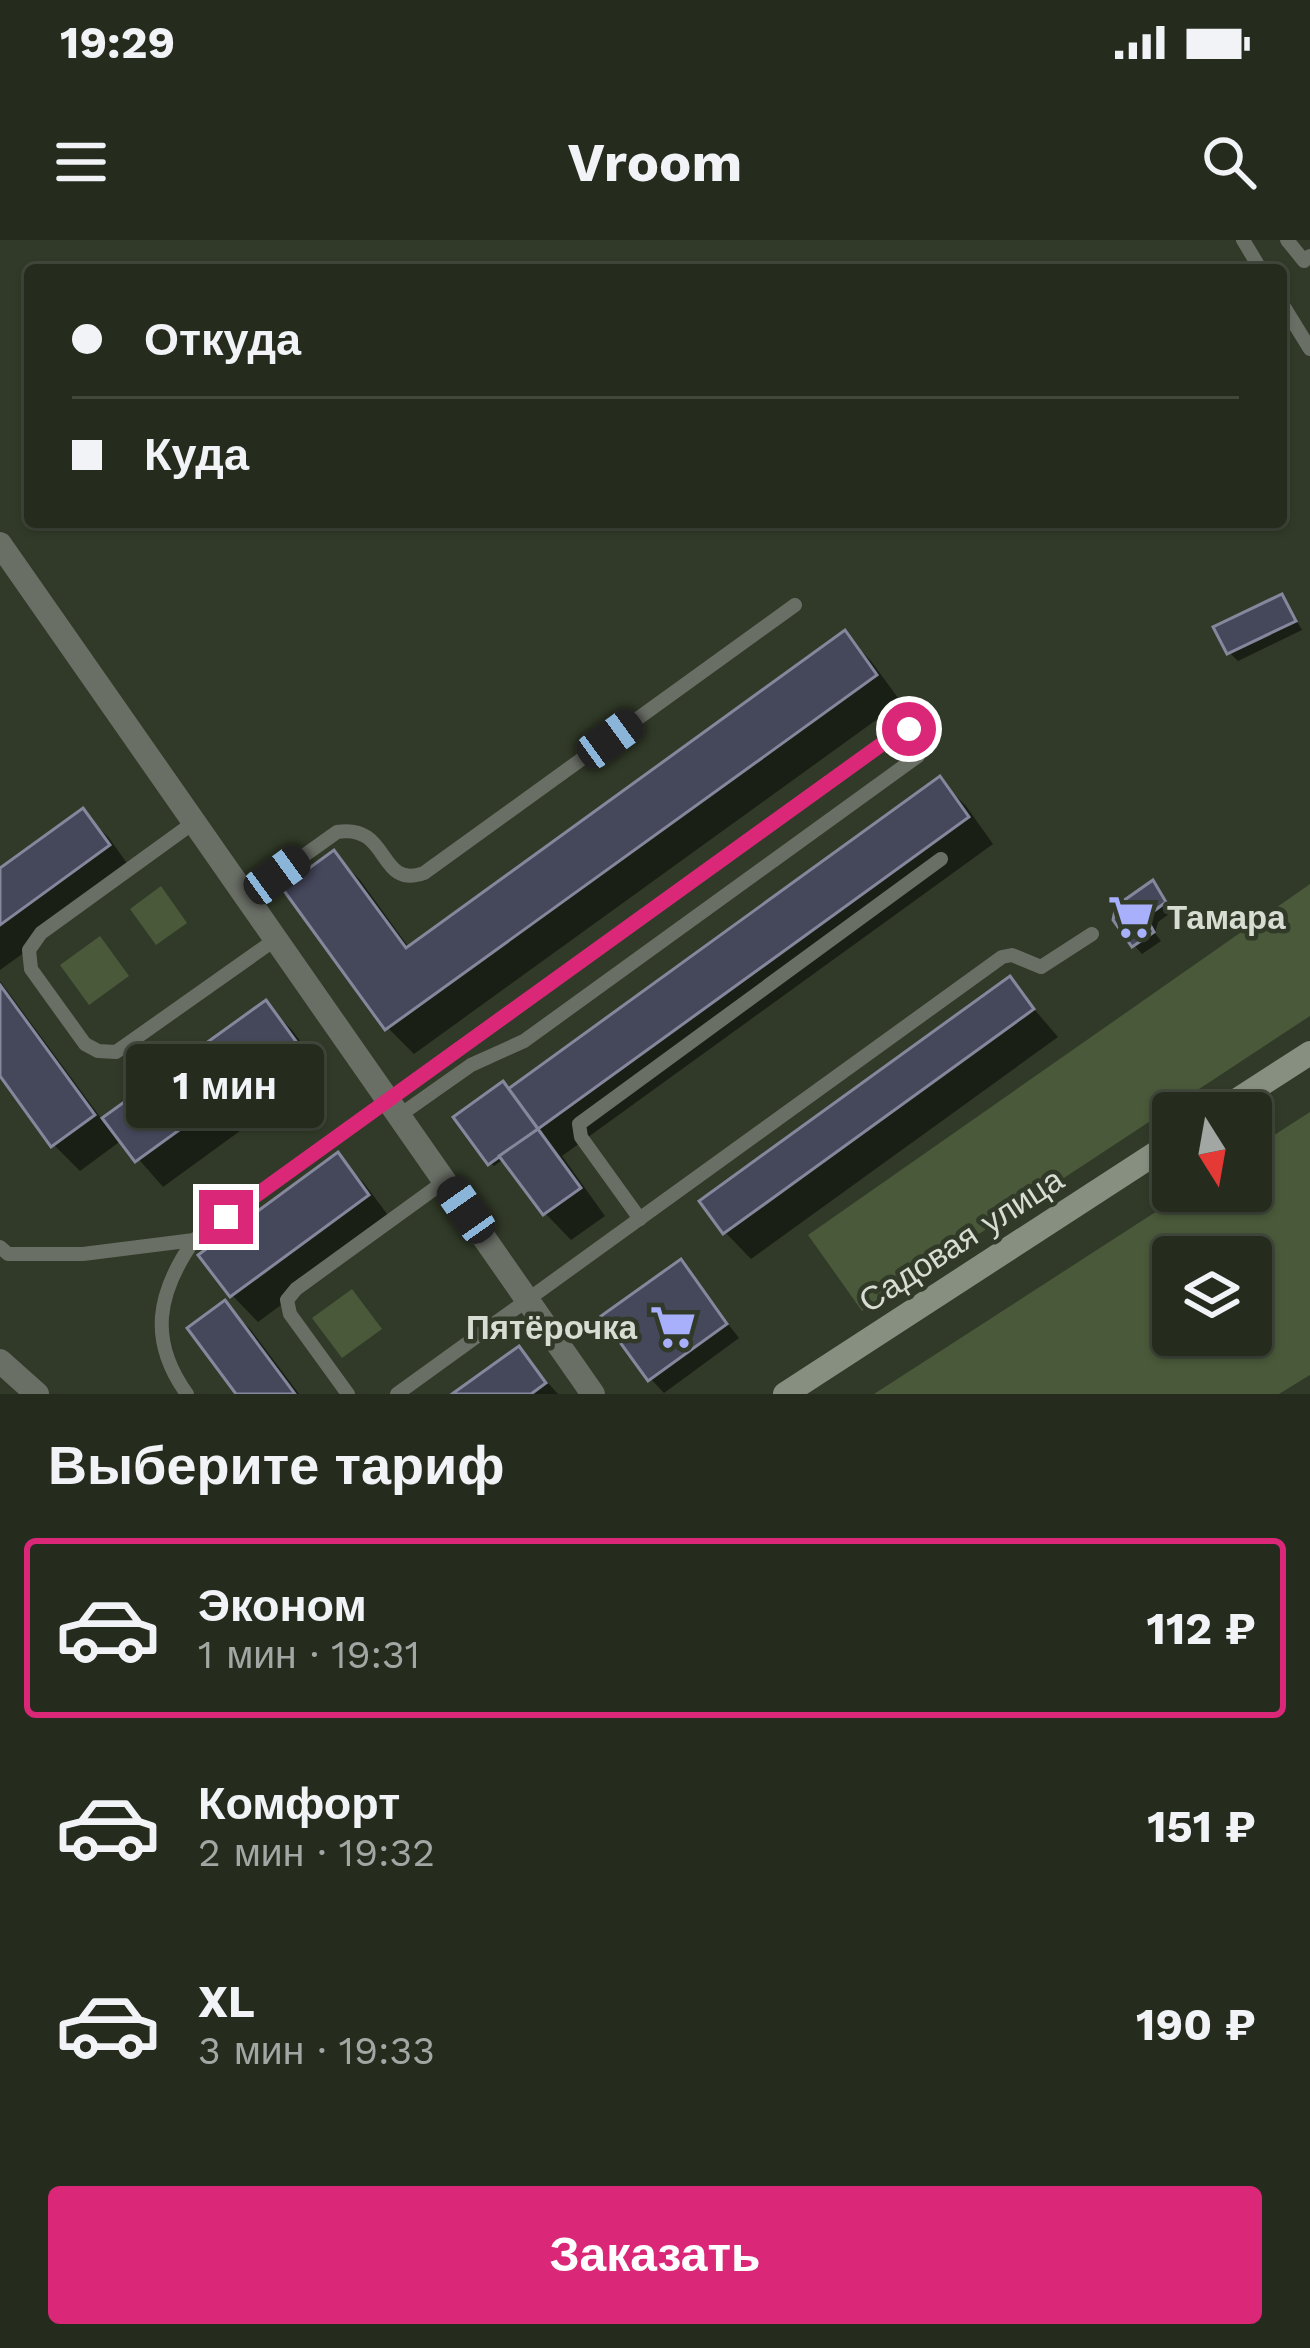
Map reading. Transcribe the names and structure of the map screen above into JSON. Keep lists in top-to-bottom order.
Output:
{
  "streets": {
    "main road": ["Садовая улица"]
  },
  "places": {
    "supermarket": ["Тамара", "Пятёрочка"]
  },
  "north": "bottom",
  "page": {
    "status": "19:29",
    "header": "Vroom",
    "banner": ["Откуда", "Куда"],
    "bubble": "1 мин",
    "heading": "Выберите тариф",
    "list": [
      {
        "name": "Эконом",
        "note": "1 мин · 19:31",
        "value": "112 ₽"
      },
      {
        "name": "Комфорт",
        "note": "2 мин · 19:32",
        "value": "151 ₽"
      },
      {
        "name": "XL",
        "note": "3 мин · 19:33",
        "value": "190 ₽"
      }
    ],
    "buttons": "Заказать"
  }
}
